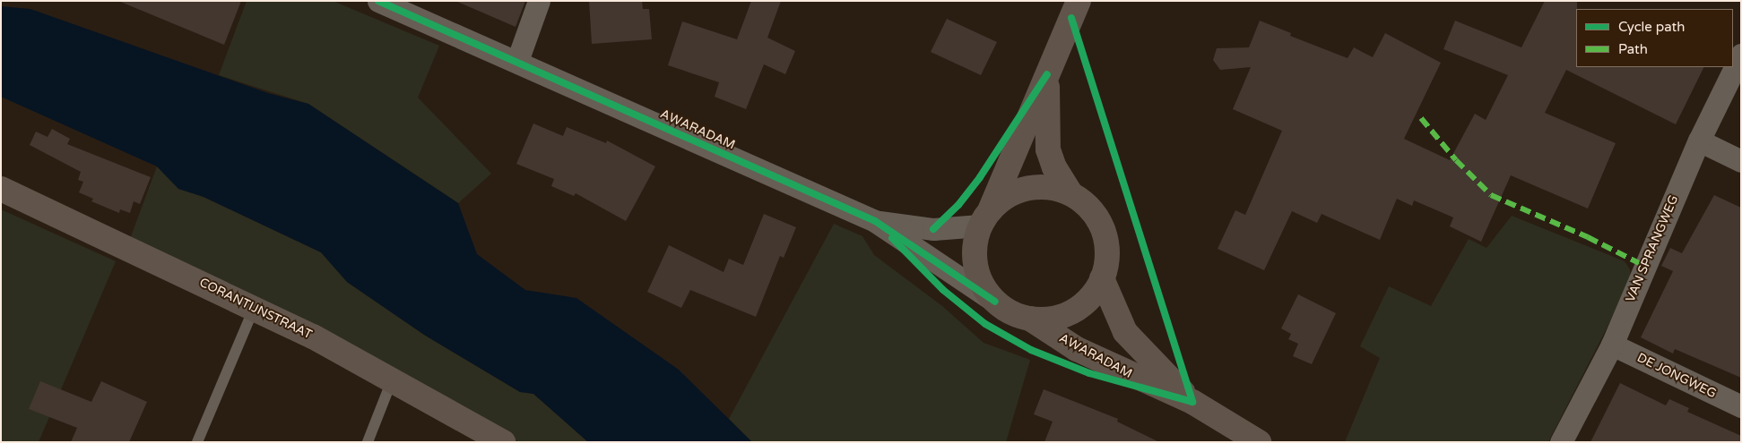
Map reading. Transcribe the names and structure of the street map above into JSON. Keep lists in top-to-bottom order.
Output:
{
  "streets": {
    "main road": ["AWARADAM", "CORANTIJNSTRAAT"],
    "street": ["VAN SPRANGWEG", "DE JONGWEG"]
  },
  "crossings": [
    ["VAN SPRANGWEG", "DE JONGWEG"]
  ],
  "legend": ["Cycle path", "Path"]
}
